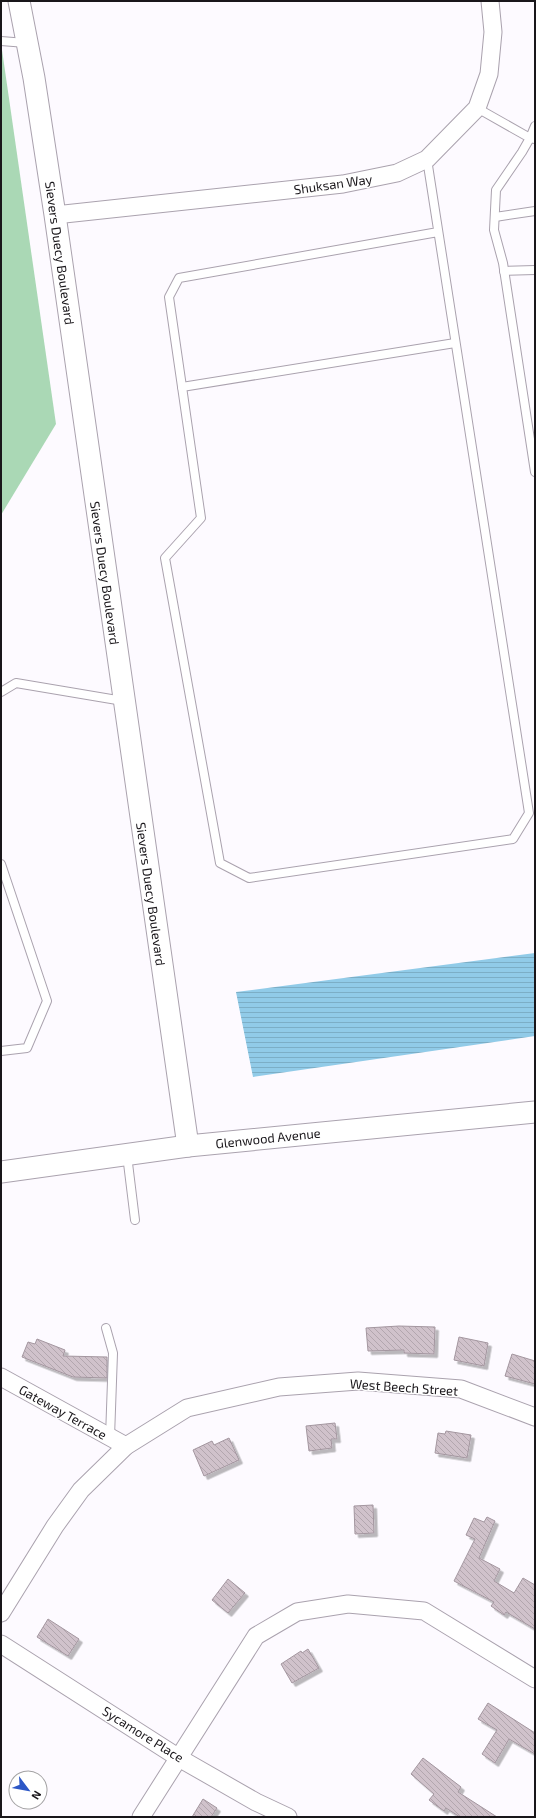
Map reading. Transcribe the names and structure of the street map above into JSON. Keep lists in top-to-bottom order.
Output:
{
  "streets": {
    "street": [
      "Shuksan Way",
      "Sievers Duecy Boulevard",
      "Glenwood Avenue",
      "West Beech Street",
      "Gateway Terrace",
      "Sycamore Place"
    ]
  },
  "crossings": [
    ["Shuksan Way", "Sievers Duecy Boulevard"],
    ["Sievers Duecy Boulevard", "Glenwood Avenue"],
    ["West Beech Street", "Gateway Terrace"]
  ],
  "north": "bottom right"
}
